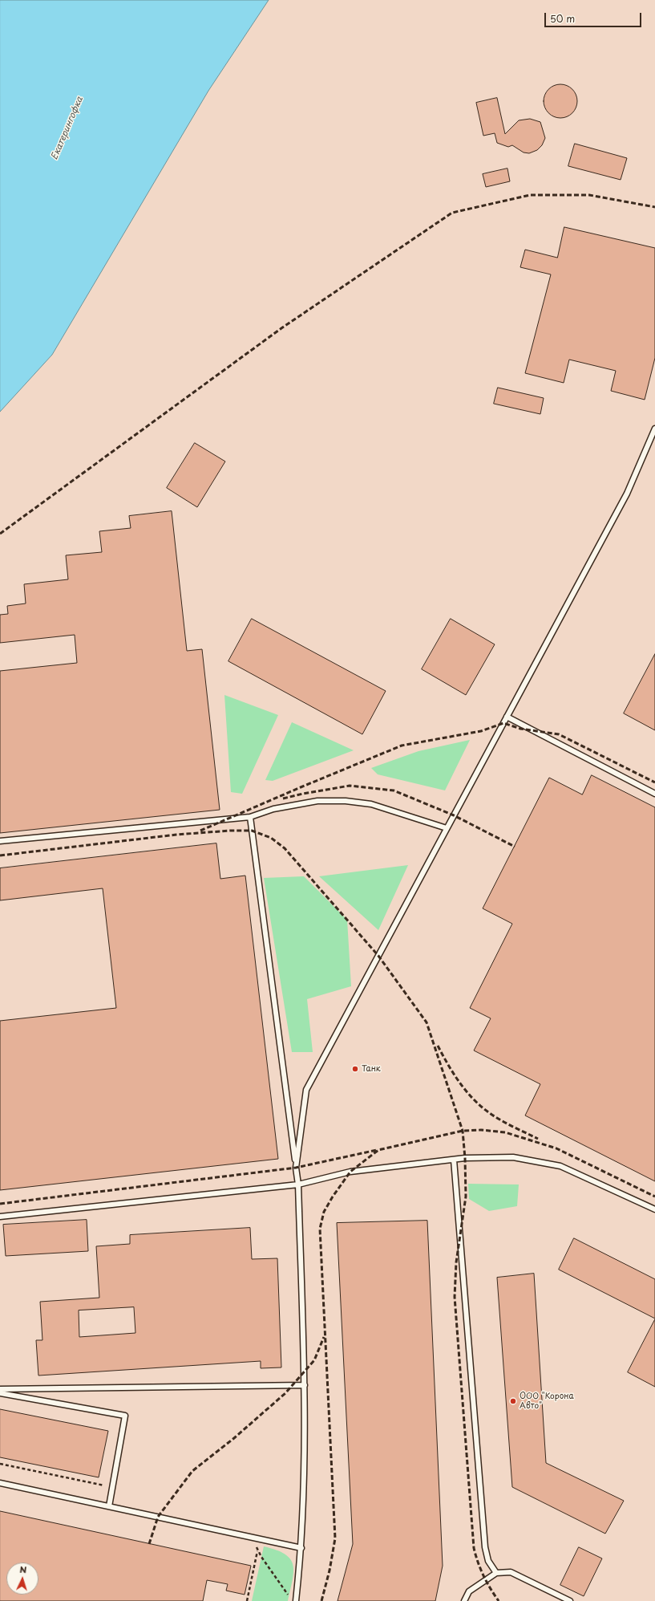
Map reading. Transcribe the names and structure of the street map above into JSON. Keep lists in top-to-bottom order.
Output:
{
  "water": ["Екатерингофка"],
  "places": ["Танк", "ООО \"Корона Авто\""],
  "scale_bar": "50 m",
  "north": "top"
}
